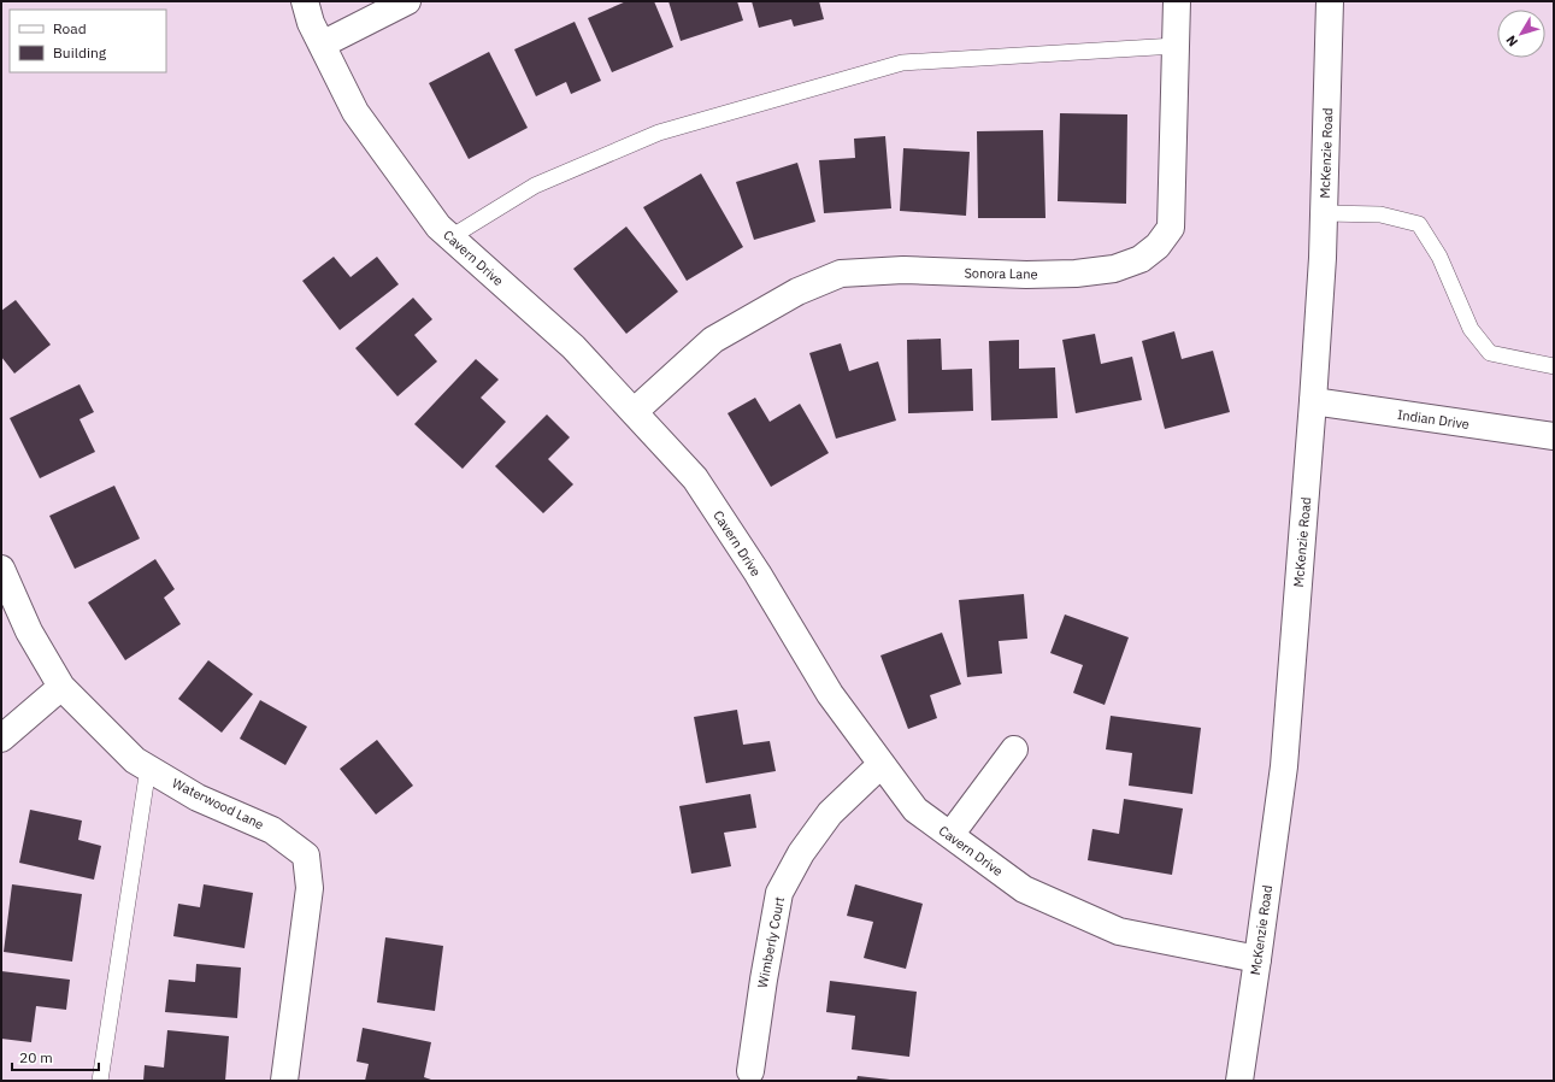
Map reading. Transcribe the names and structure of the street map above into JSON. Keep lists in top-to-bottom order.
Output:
{
  "streets": {
    "street": [
      "McKenzie Road",
      "Cavern Drive",
      "Sonora Lane",
      "Indian Drive",
      "Waterwood Lane",
      "Wimberly Court"
    ]
  },
  "crossings": [
    ["McKenzie Road", "Cavern Drive"],
    ["McKenzie Road", "Indian Drive"],
    ["Cavern Drive", "Sonora Lane"],
    ["Cavern Drive", "Wimberly Court"]
  ],
  "legend": ["Road", "Building"],
  "scale_bar": "20 m",
  "north": "bottom left"
}
